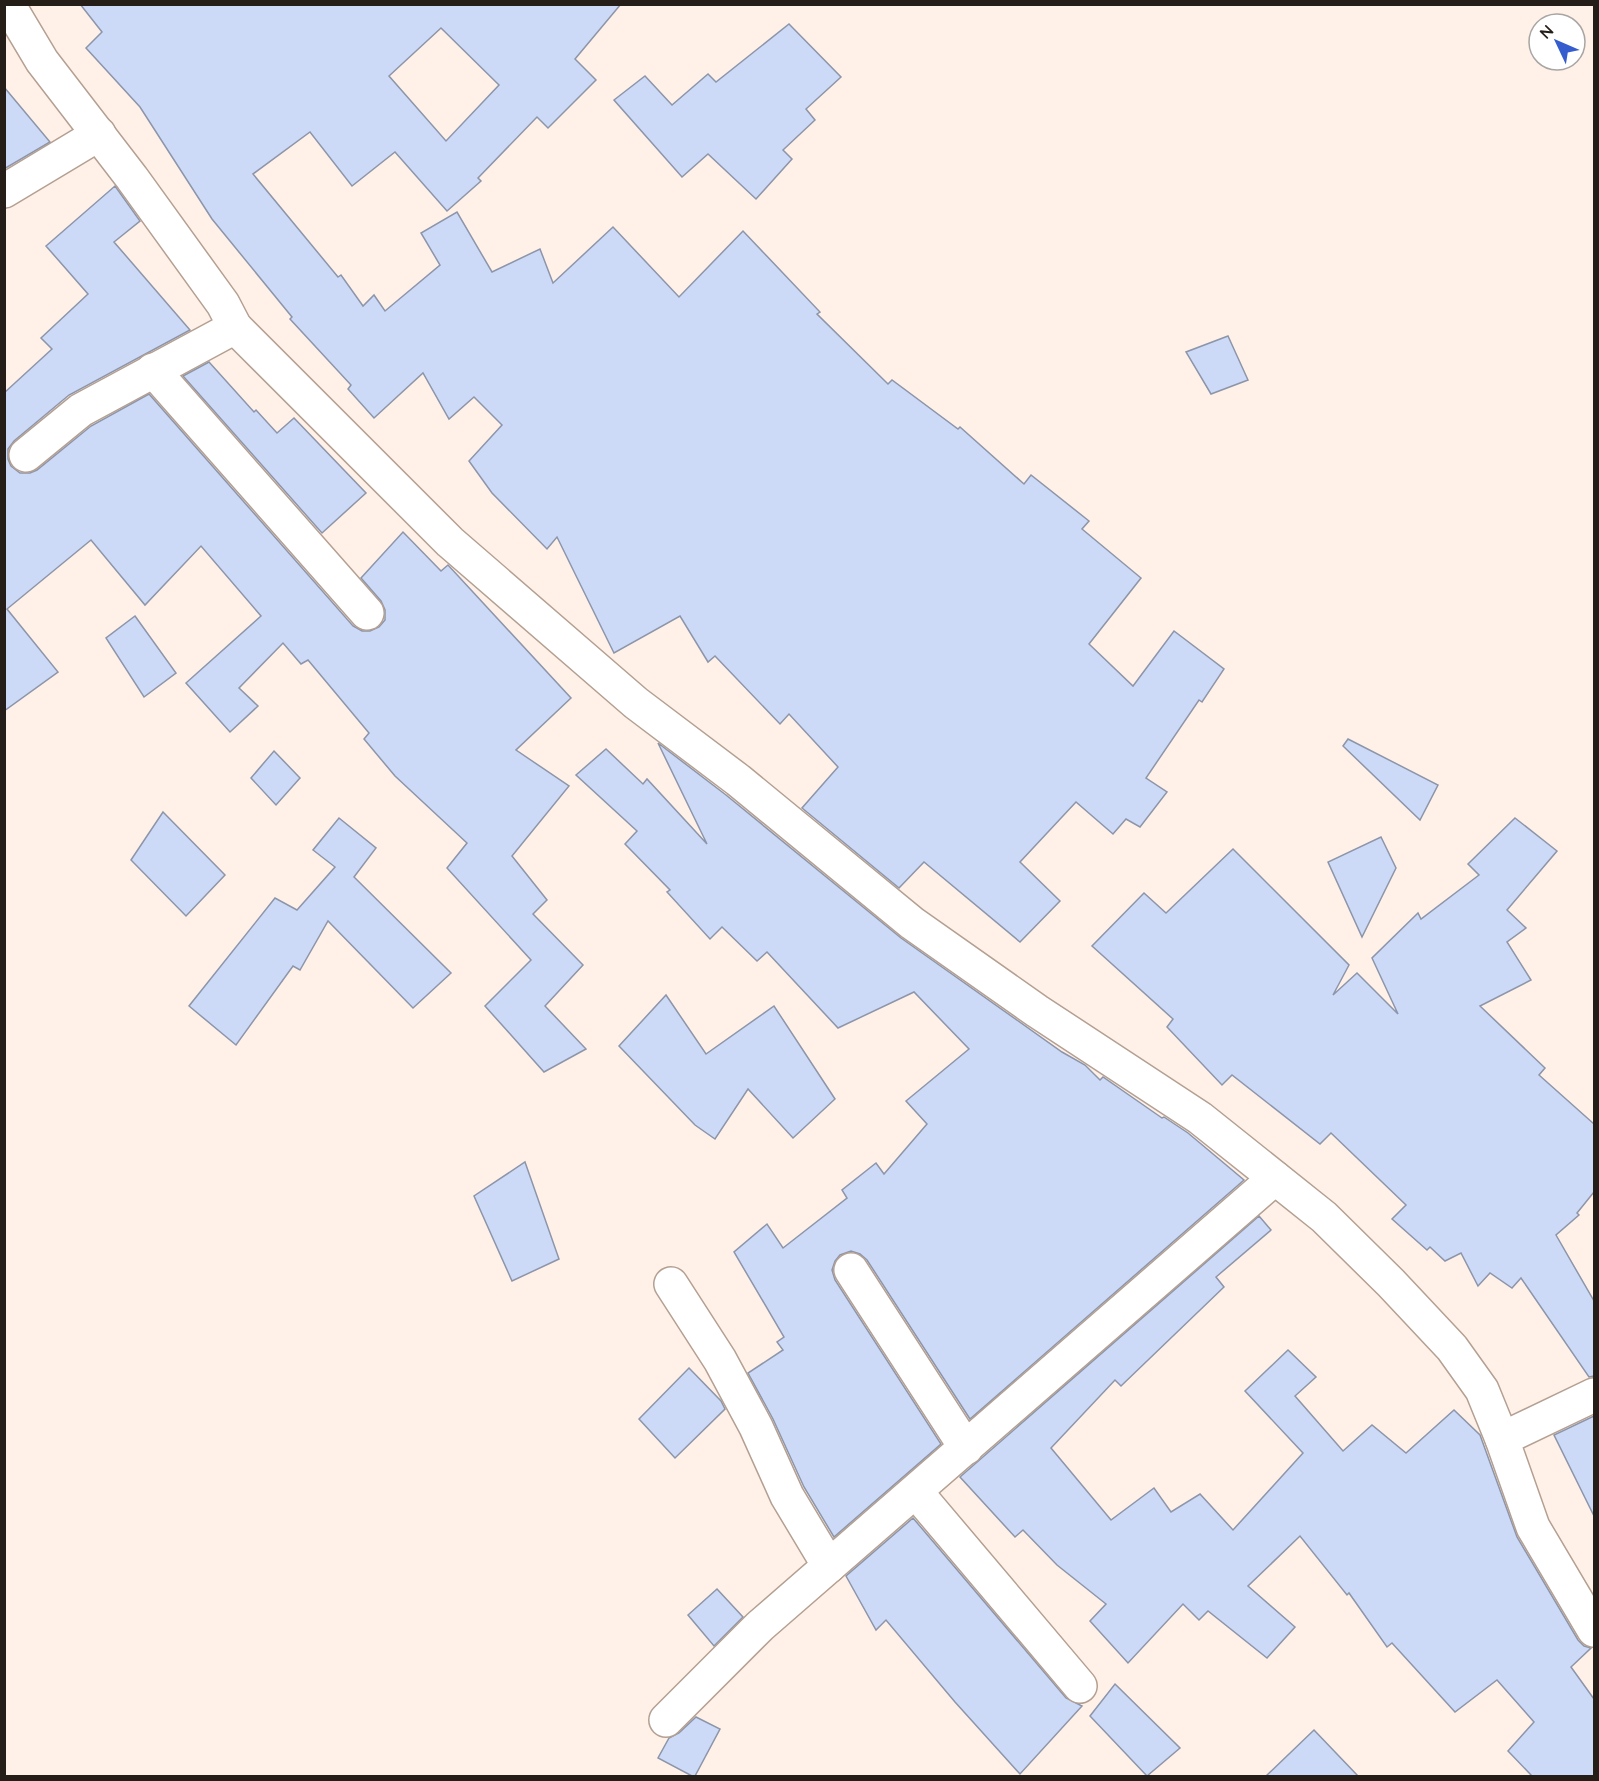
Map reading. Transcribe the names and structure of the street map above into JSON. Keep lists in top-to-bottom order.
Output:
{
  "north": "top left"
}
